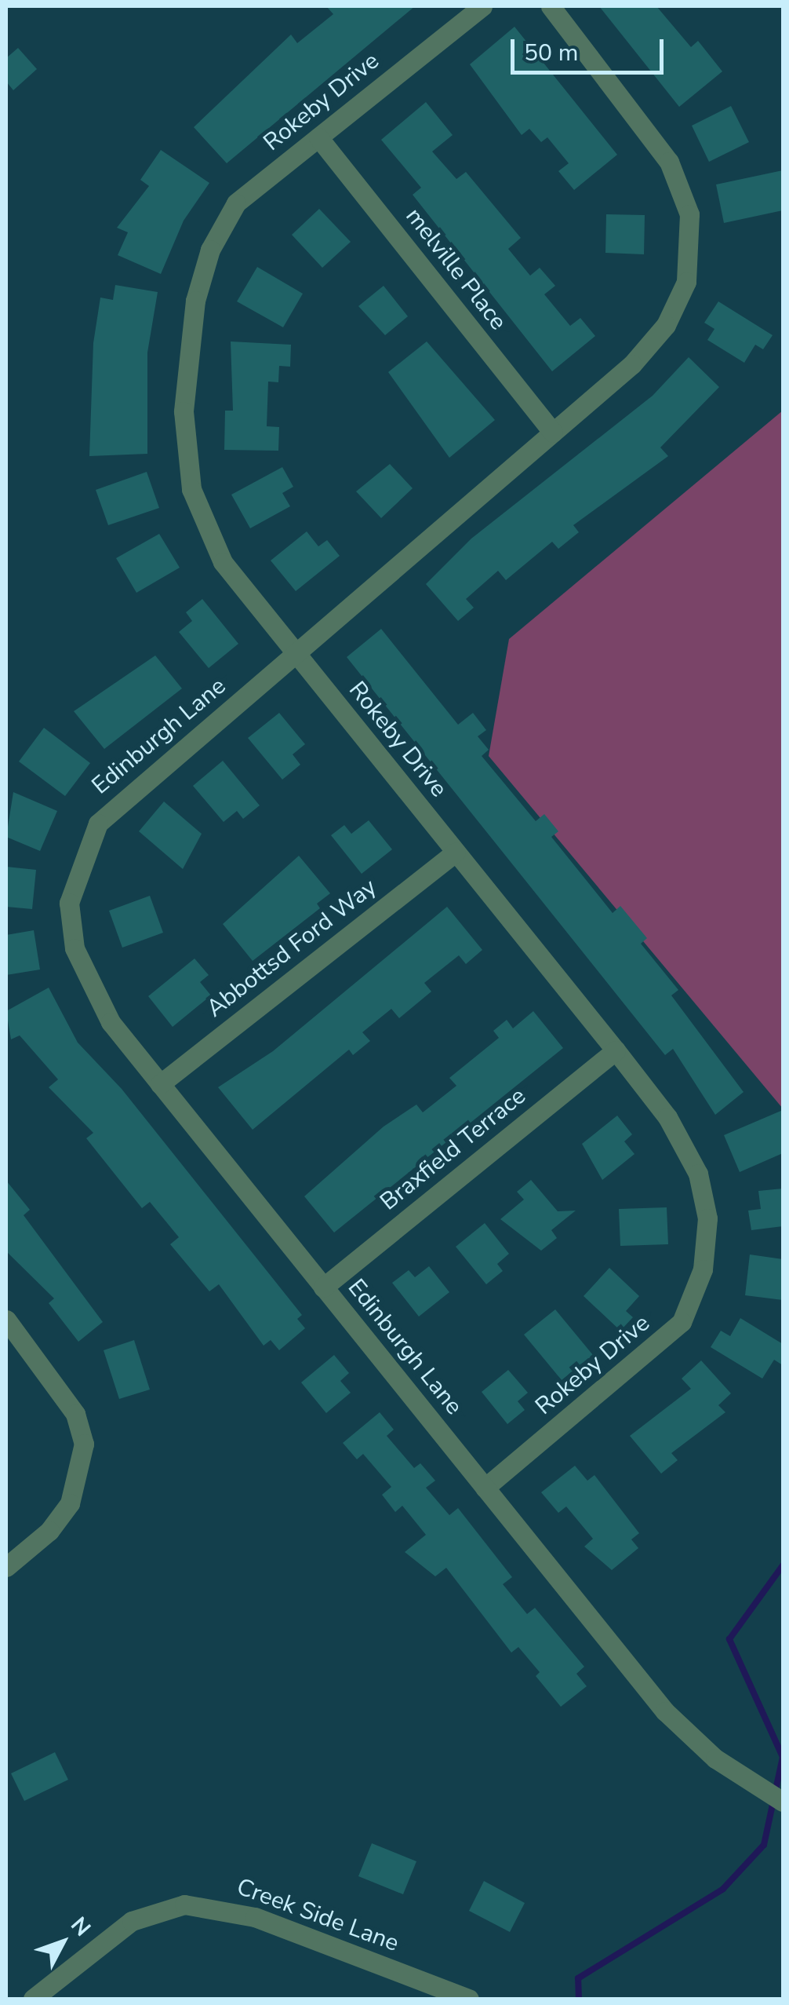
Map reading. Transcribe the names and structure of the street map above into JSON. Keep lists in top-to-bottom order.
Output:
{
  "streets": {
    "street": [
      "Rokeby Drive",
      "melville Place",
      "Edinburgh Lane",
      "Abbottsd Ford Way",
      "Braxfield Terrace",
      "Creek Side Lane"
    ]
  },
  "crossings": [
    ["Rokeby Drive", "melville Place"],
    ["Rokeby Drive", "Edinburgh Lane"],
    ["Rokeby Drive", "Abbottsd Ford Way"],
    ["Rokeby Drive", "Braxfield Terrace"],
    ["melville Place", "Edinburgh Lane"],
    ["Edinburgh Lane", "Abbottsd Ford Way"],
    ["Edinburgh Lane", "Braxfield Terrace"]
  ],
  "scale_bar": "50 m",
  "north": "top right"
}
